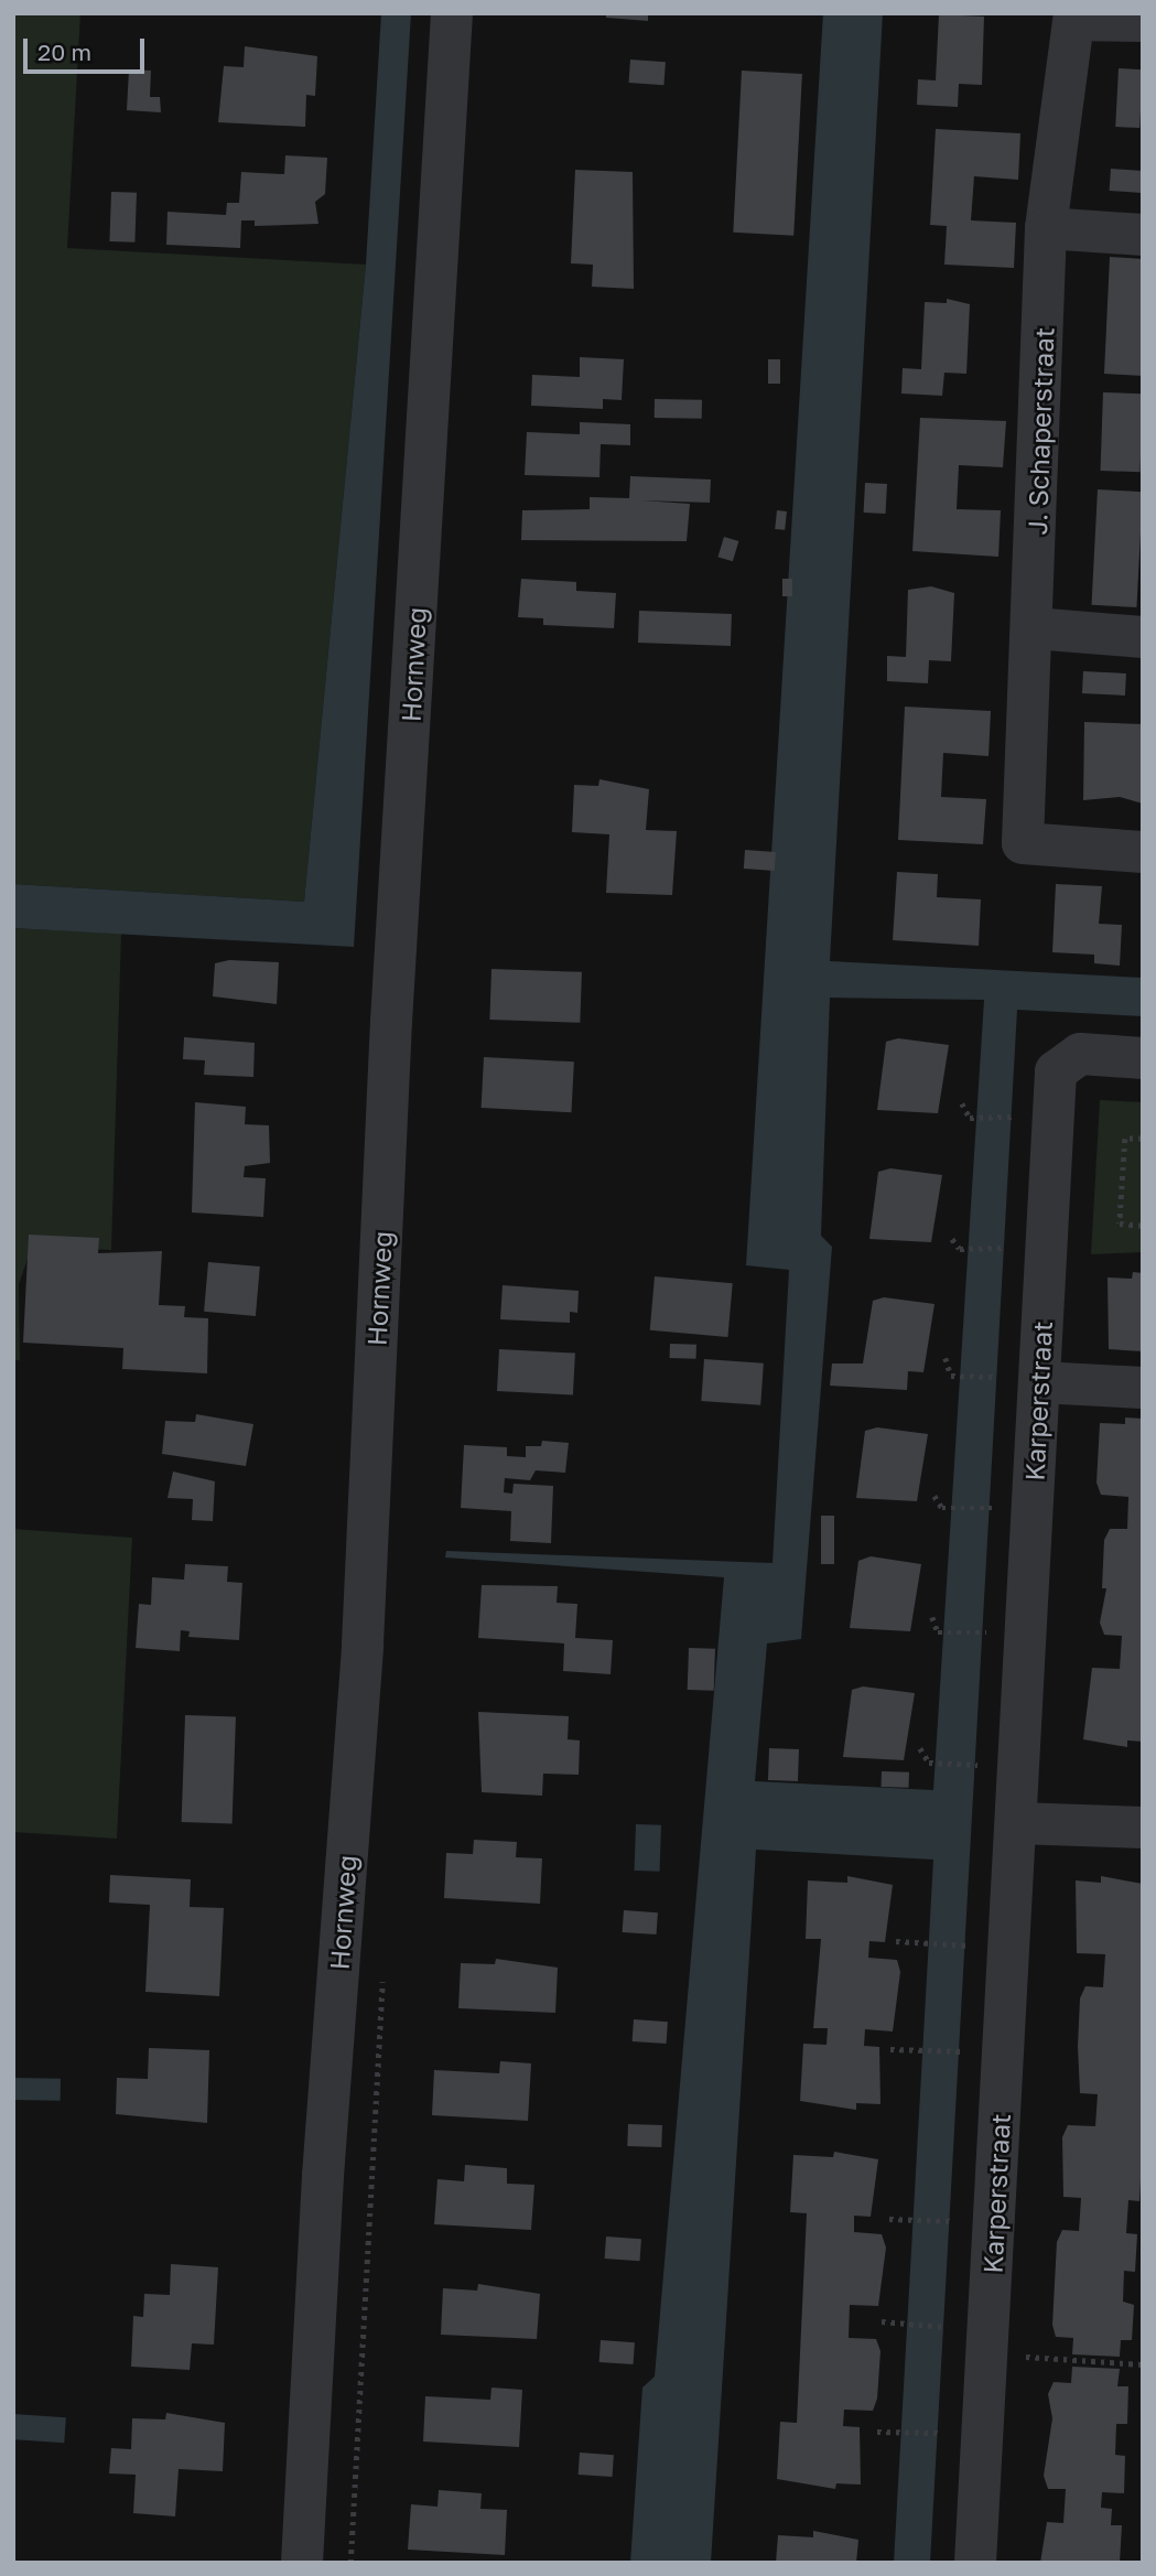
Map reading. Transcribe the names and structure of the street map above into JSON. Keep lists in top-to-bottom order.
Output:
{
  "streets": {
    "street": ["J. Schaperstraat", "Hornweg", "Karperstraat"]
  },
  "scale_bar": "20 m"
}
